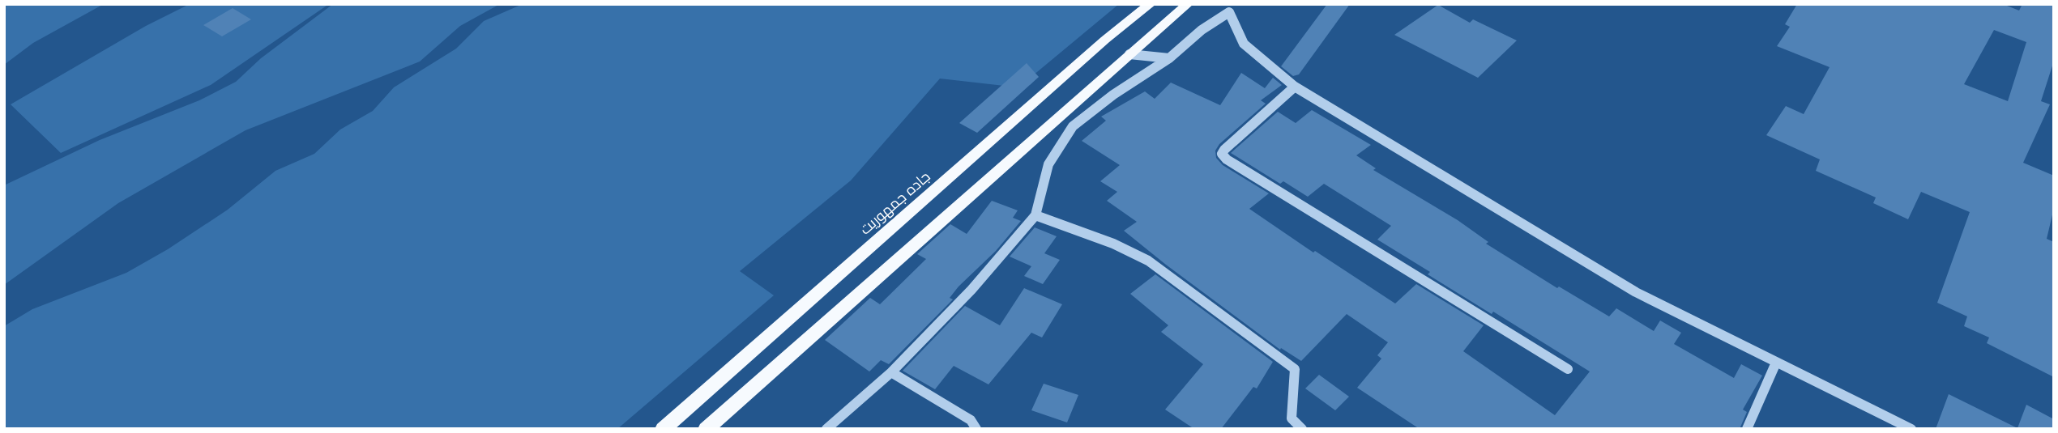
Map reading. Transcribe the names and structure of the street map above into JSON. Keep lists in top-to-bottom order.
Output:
{
  "streets": {
    "main road": ["جاده جمهوریت"]
  }
}
